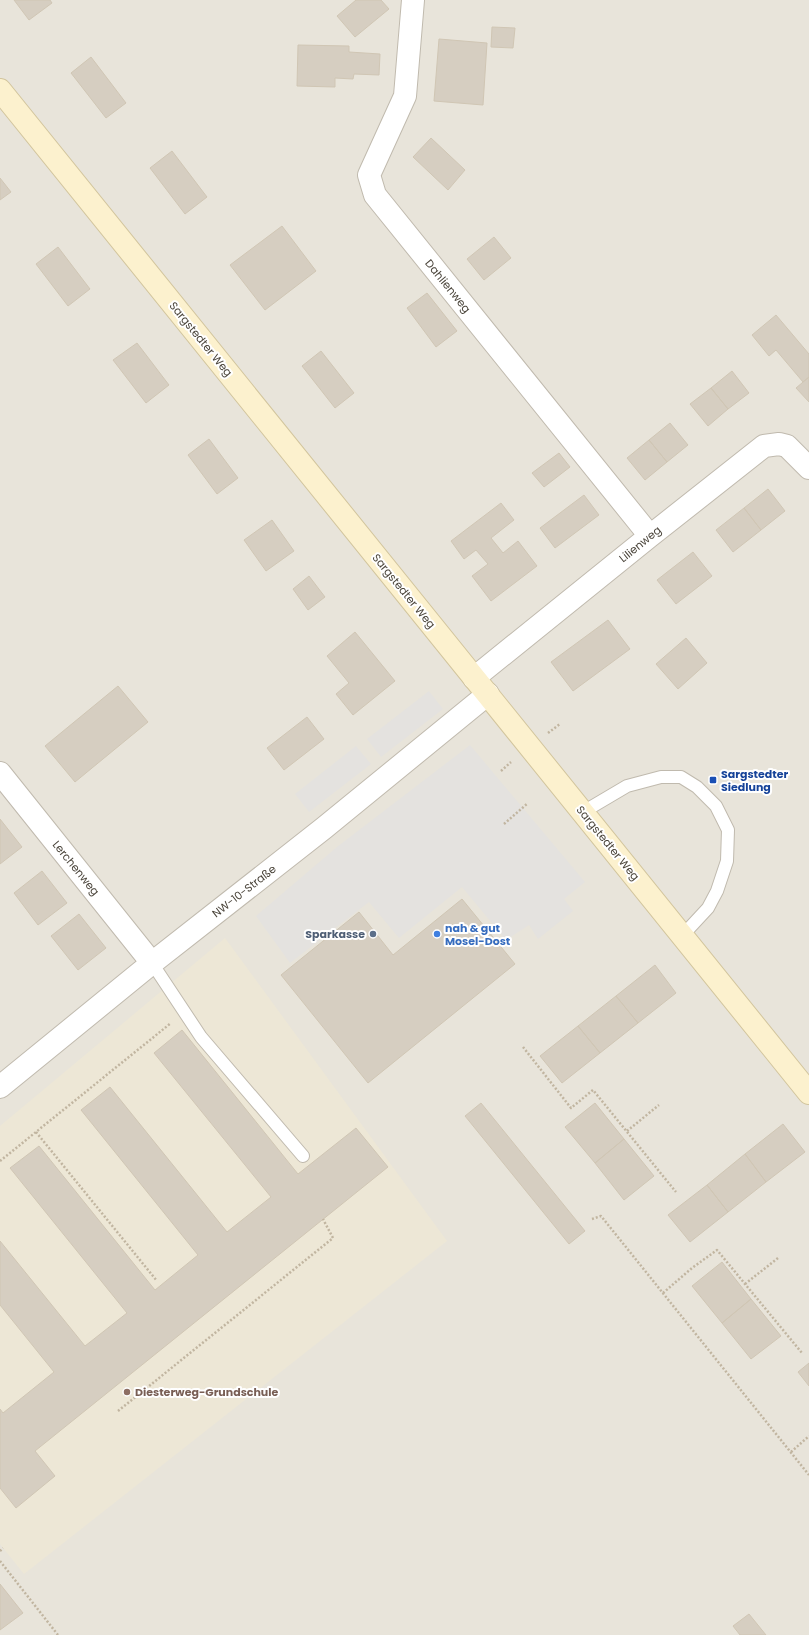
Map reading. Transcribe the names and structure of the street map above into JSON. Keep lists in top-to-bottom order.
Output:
{
  "streets": {
    "street": [
      "Dahlienweg",
      "Sargstedter Weg",
      "Lilienweg",
      "Lerchenweg",
      "NW-10-Straße"
    ]
  },
  "crossings": [
    ["Dahlienweg", "Lilienweg"],
    ["Sargstedter Weg", "Lilienweg"],
    ["Sargstedter Weg", "NW-10-Straße"],
    ["Lilienweg", "NW-10-Straße"],
    ["Lerchenweg", "NW-10-Straße"]
  ],
  "places": {
    "transit": ["Sargstedter Siedlung"],
    "other": ["Sparkasse", "nah & gut Mosel-Dost", "Diesterweg-Grundschule"]
  }
}
